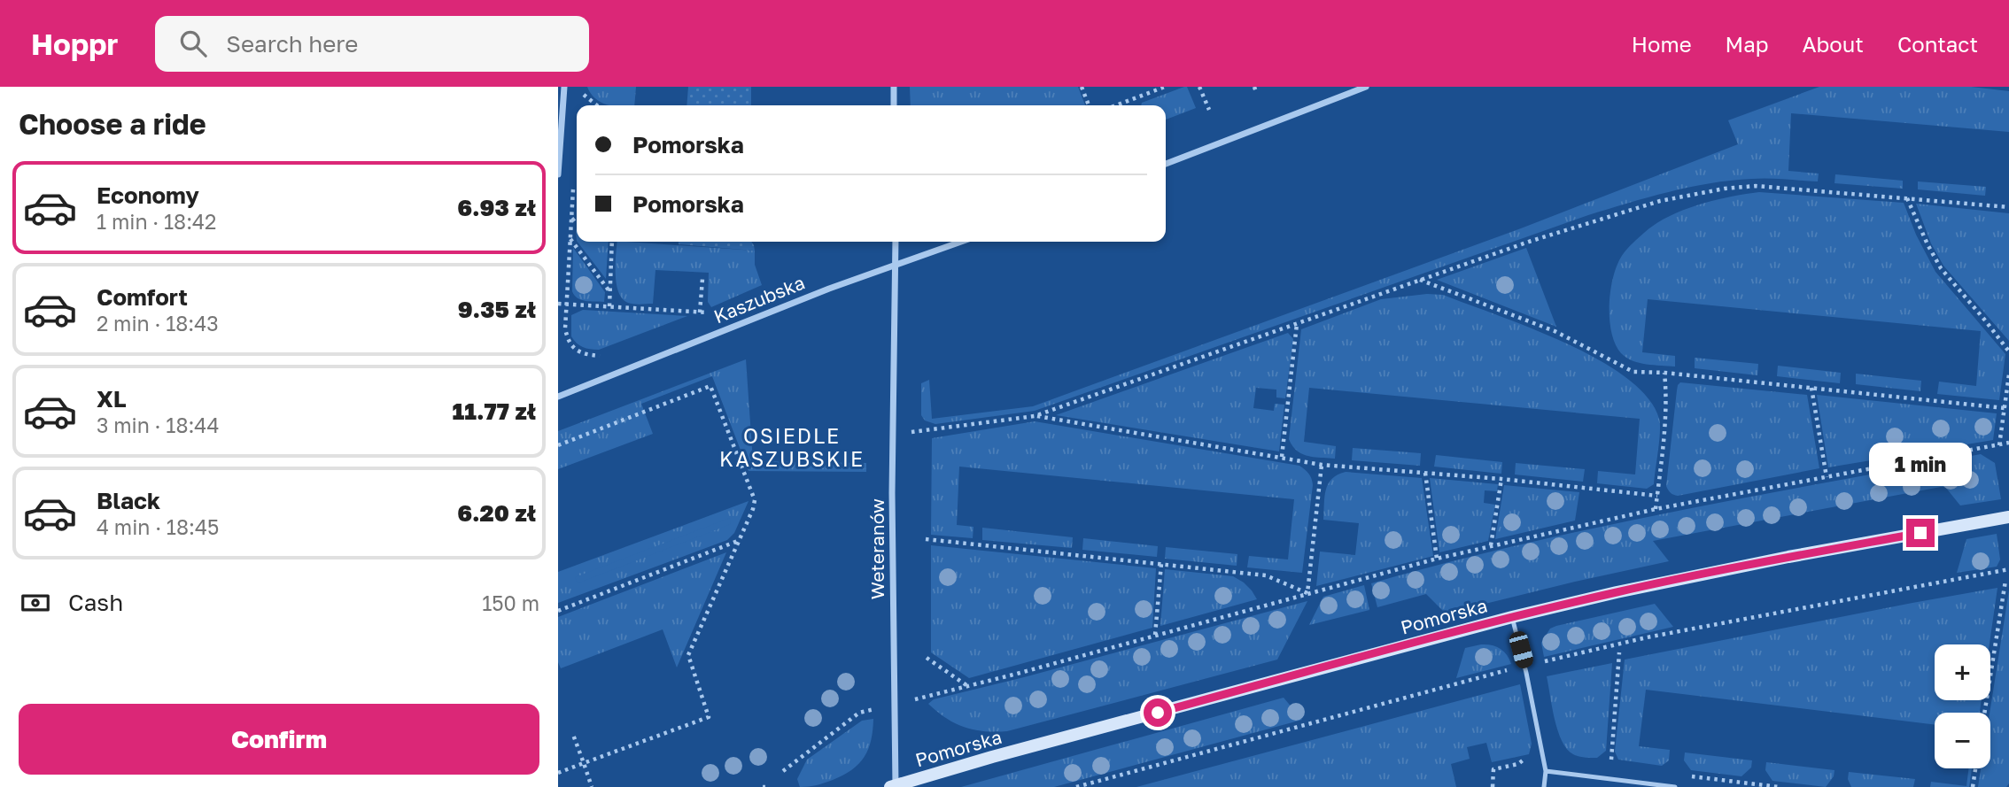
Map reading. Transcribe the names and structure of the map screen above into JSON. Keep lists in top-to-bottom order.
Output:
{
  "streets": {
    "street": ["Kaszubska", "Weteranów", "Pomorska"]
  },
  "crossings": [
    ["Kaszubska", "Weteranów"],
    ["Weteranów", "Pomorska"]
  ],
  "districts": ["OSIEDLE KASZUBSKIE"],
  "page": {
    "header": "Hoppr",
    "search": "Search here",
    "nav": [
      "Home",
      "Map",
      "About",
      "Contact"
    ],
    "heading": "Choose a ride",
    "banner": ["Pomorska", "Pomorska"],
    "list": [
      {
        "name": "Economy",
        "note": "1 min · 18:42",
        "value": "6.93 zł"
      },
      {
        "name": "Comfort",
        "note": "2 min · 18:43",
        "value": "9.35 zł"
      },
      {
        "name": "XL",
        "note": "3 min · 18:44",
        "value": "11.77 zł"
      },
      {
        "name": "Black",
        "note": "4 min · 18:45",
        "value": "6.20 zł"
      }
    ],
    "bubble": "1 min",
    "pay": ["Cash", "150 m"],
    "map_buttons": ["+", "−"],
    "buttons": "Confirm"
  }
}
